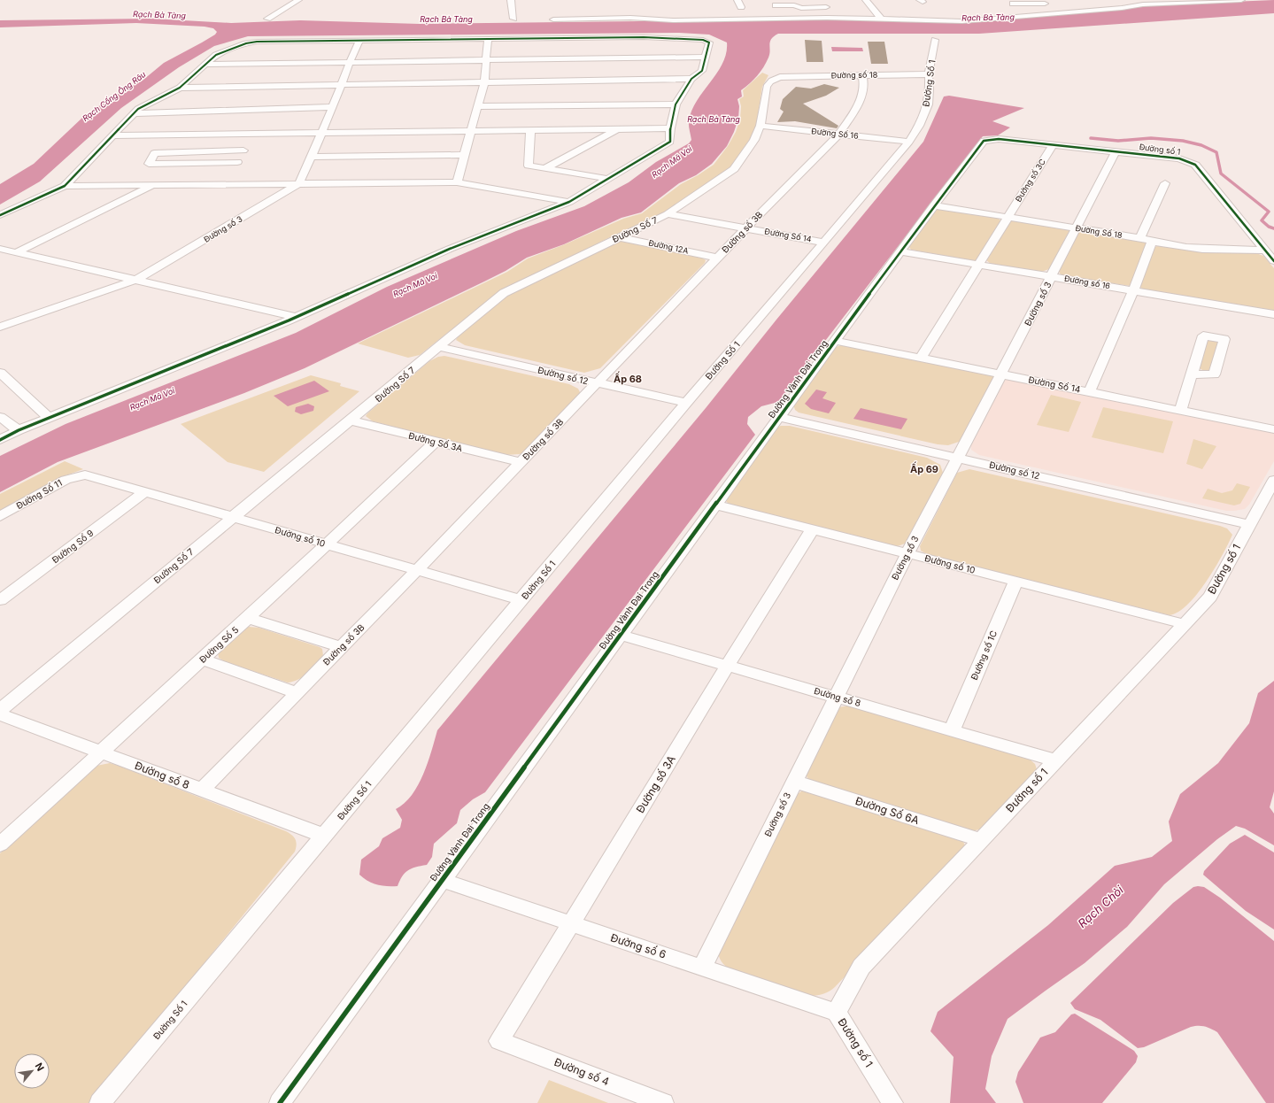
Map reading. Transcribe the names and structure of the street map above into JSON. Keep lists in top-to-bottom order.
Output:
{
  "streets": {
    "street": [
      "Đường số 18",
      "Đường Số 1",
      "Đường Số 16",
      "Đường số 1",
      "Đường số 3C",
      "Đường số 3",
      "Đường Số 7",
      "Đường số 3B",
      "Đường Số 18",
      "Đường Số 14",
      "Đường 12A",
      "Đường số 16",
      "Đường số 12",
      "Đường Vành Đai Trong",
      "Đường Số 3A",
      "Đường Số 11",
      "Đường số 10",
      "Đường Số 9",
      "Đường Số 5",
      "Đường số 1C",
      "Đường số 8",
      "Đường số 3A",
      "Đường Số 6A",
      "Đường số 6",
      "Đường số 4"
    ]
  },
  "crossings": [
    ["Đường số 18", "Đường Số 1"],
    ["Đường số 18", "Đường Số 7"],
    ["Đường số 18", "Đường số 3B"],
    ["Đường Số 1", "Đường Số 16"],
    ["Đường Số 1", "Đường Số 14"],
    ["Đường Số 1", "Đường số 12"],
    ["Đường Số 1", "Đường số 10"],
    ["Đường Số 1", "Đường số 8"],
    ["Đường Số 16", "Đường Số 7"],
    ["Đường Số 16", "Đường số 3B"],
    ["Đường số 1", "Đường số 3C"],
    ["Đường số 1", "Đường số 3"],
    ["Đường số 1", "Đường Số 18"],
    ["Đường số 1", "Đường số 12"],
    ["Đường số 1", "Đường Vành Đai Trong"],
    ["Đường số 1", "Đường số 10"],
    ["Đường số 1", "Đường số 8"],
    ["Đường số 1", "Đường Số 6A"],
    ["Đường số 1", "Đường số 6"],
    ["Đường số 3C", "Đường Số 18"],
    ["Đường số 3", "Đường Số 18"],
    ["Đường số 3", "Đường Số 14"],
    ["Đường số 3", "Đường số 16"],
    ["Đường số 3", "Đường số 12"],
    ["Đường số 3", "Đường số 10"],
    ["Đường số 3", "Đường số 8"],
    ["Đường số 3", "Đường Số 6A"],
    ["Đường số 3", "Đường số 6"],
    ["Đường Số 7", "Đường Số 14"],
    ["Đường Số 7", "Đường 12A"],
    ["Đường Số 7", "Đường số 12"],
    ["Đường Số 7", "Đường Số 3A"],
    ["Đường Số 7", "Đường số 10"],
    ["Đường số 3B", "Đường Số 14"],
    ["Đường số 3B", "Đường 12A"],
    ["Đường số 3B", "Đường số 12"],
    ["Đường số 3B", "Đường Số 3A"],
    ["Đường số 3B", "Đường số 10"],
    ["Đường số 3B", "Đường số 8"],
    ["Đường Số 18", "Đường Vành Đai Trong"],
    ["Đường Số 14", "Đường Vành Đai Trong"],
    ["Đường số 16", "Đường Vành Đai Trong"],
    ["Đường số 12", "Đường Vành Đai Trong"],
    ["Đường Vành Đai Trong", "Đường số 10"],
    ["Đường Vành Đai Trong", "Đường số 8"],
    ["Đường Vành Đai Trong", "Đường số 6"],
    ["Đường Số 3A", "Đường Số 5"],
    ["Đường Số 11", "Đường số 10"],
    ["Đường số 10", "Đường Số 9"],
    ["Đường số 10", "Đường Số 5"],
    ["Đường số 10", "Đường số 1C"],
    ["Đường số 10", "Đường số 3A"],
    ["Đường Số 5", "Đường số 8"],
    ["Đường số 1C", "Đường số 8"],
    ["Đường số 8", "Đường số 3A"],
    ["Đường số 3A", "Đường số 6"],
    ["Đường số 3A", "Đường số 4"]
  ],
  "districts": ["Ấp 68", "Ấp 69"],
  "water": [
    "Rạch Bà Tàng",
    "Rạch Cống Ông Râu",
    "Rạch Mã Voi",
    "Rạch Chòi"
  ],
  "north": "top right"
}
